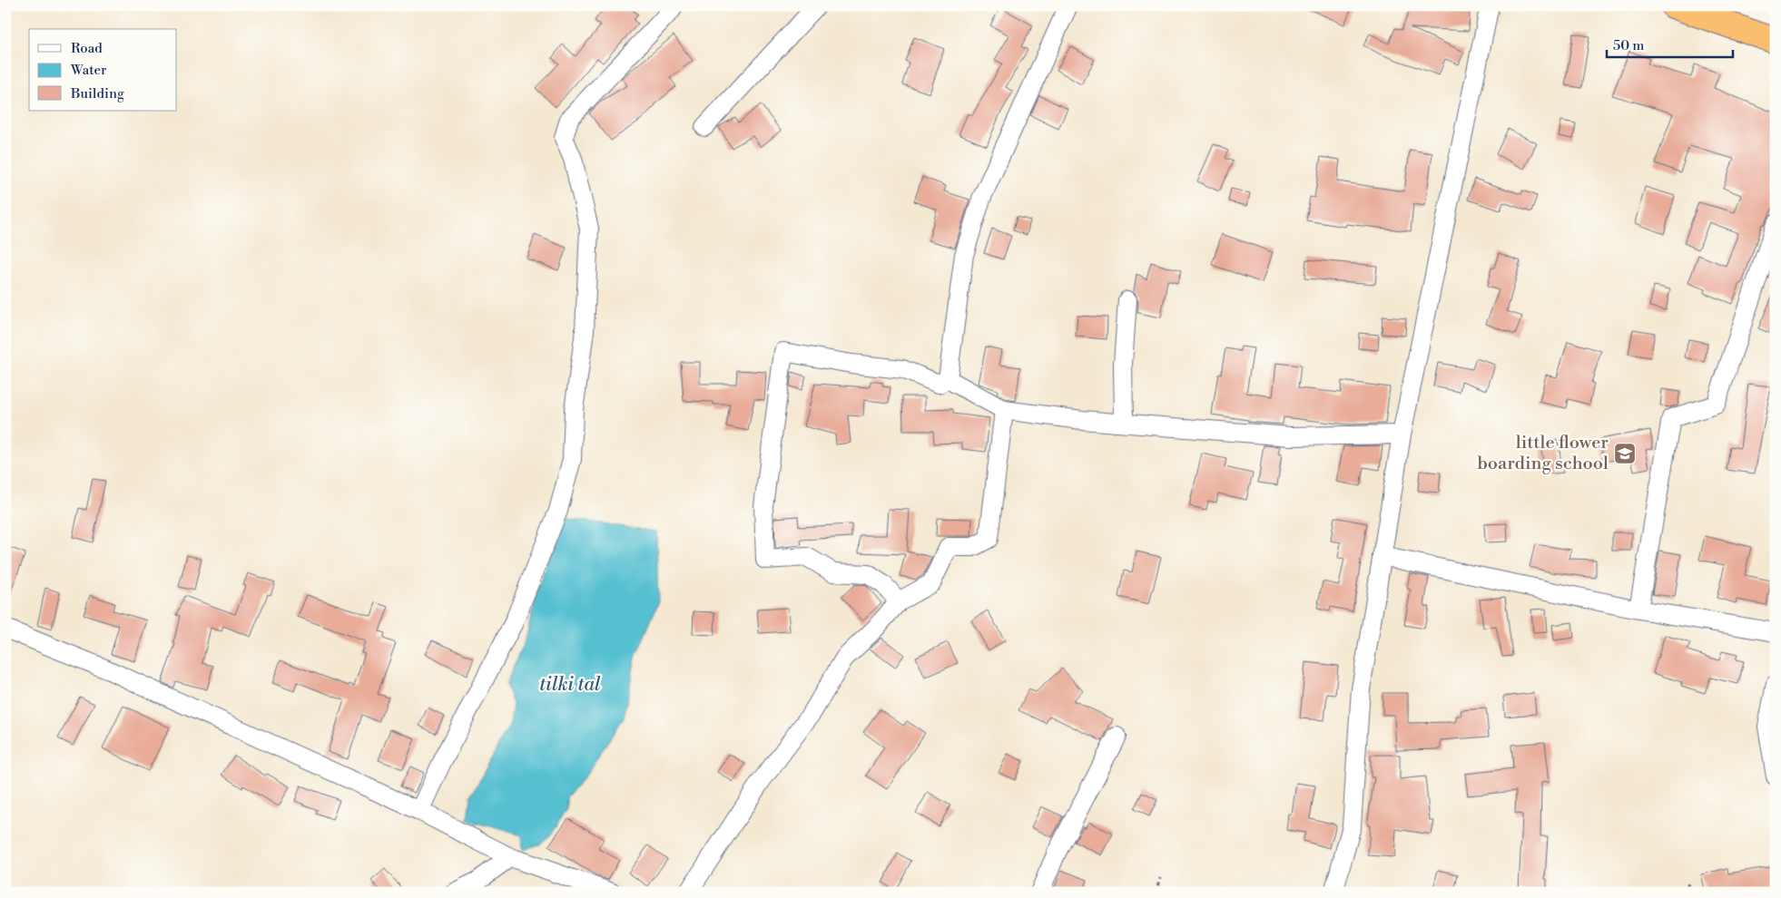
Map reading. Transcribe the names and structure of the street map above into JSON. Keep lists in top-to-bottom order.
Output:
{
  "water": ["tilki tal"],
  "places": {
    "school or university": ["little flower boarding school"]
  },
  "legend": ["Road", "Water", "Building"],
  "scale_bar": "50 m"
}
